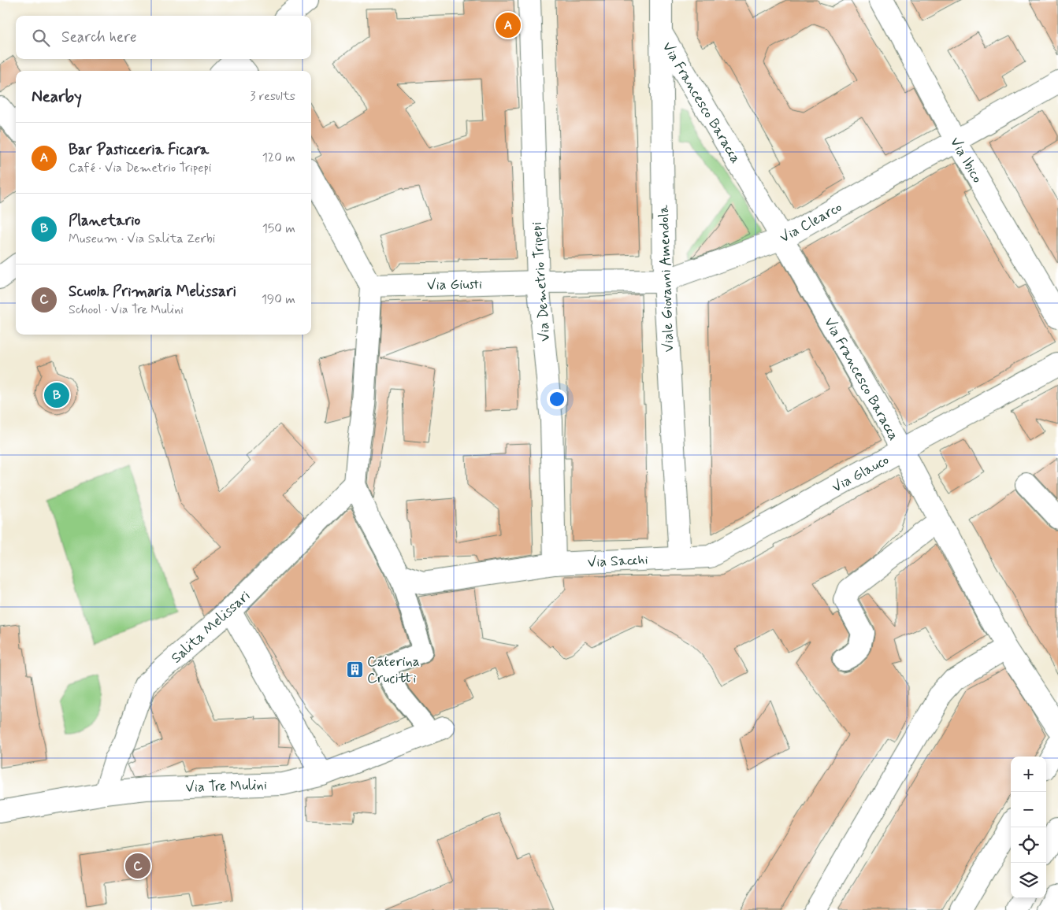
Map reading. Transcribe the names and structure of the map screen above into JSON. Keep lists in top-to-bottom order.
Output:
{
  "streets": {
    "street": [
      "Via Francesco Baracca",
      "Via Ibico",
      "Via Clearco",
      "Viale Giovanni Amendola",
      "Via Demetrio Tripepi",
      "Via Giusti",
      "Via Glauco",
      "Via Sacchi",
      "Salita Melissari",
      "Via Tre Mulini"
    ]
  },
  "crossings": [
    ["Via Francesco Baracca", "Via Clearco"],
    ["Via Francesco Baracca", "Viale Giovanni Amendola"],
    ["Via Francesco Baracca", "Via Glauco"],
    ["Via Ibico", "Via Clearco"],
    ["Via Clearco", "Viale Giovanni Amendola"],
    ["Via Clearco", "Via Demetrio Tripepi"],
    ["Via Clearco", "Via Giusti"],
    ["Viale Giovanni Amendola", "Via Glauco"],
    ["Viale Giovanni Amendola", "Via Sacchi"],
    ["Via Demetrio Tripepi", "Via Giusti"],
    ["Via Demetrio Tripepi", "Via Sacchi"],
    ["Via Glauco", "Via Sacchi"],
    ["Salita Melissari", "Via Tre Mulini"]
  ],
  "places": {
    "building": ["Caterina Crucitti"]
  },
  "page": {
    "pins": ["A", "B", "C"],
    "search": "Search here",
    "heading": ["Nearby", "3 results"],
    "list": [
      {
        "mark": "A",
        "name": "Bar Pasticceria Ficara",
        "note": "Café · Via Demetrio Tripepi",
        "value": "120 m"
      },
      {
        "mark": "B",
        "name": "Planetario",
        "note": "Museum · Via Salita Zerbi",
        "value": "150 m"
      },
      {
        "mark": "C",
        "name": "Scuola Primaria Melissari",
        "note": "School · Via Tre Mulini",
        "value": "190 m"
      }
    ],
    "map_buttons": ["+", "−"]
  }
}
